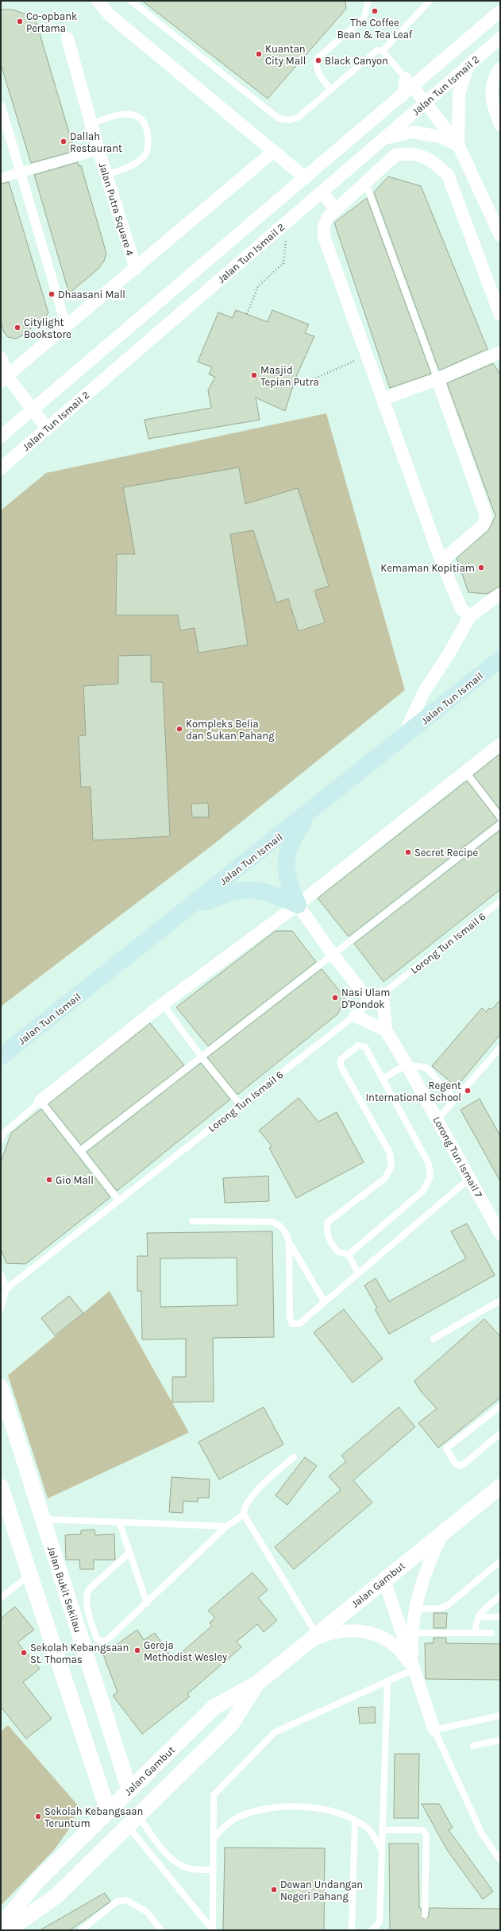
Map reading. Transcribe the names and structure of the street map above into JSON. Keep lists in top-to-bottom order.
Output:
{
  "streets": {
    "main road": ["Jalan Tun Ismail"],
    "street": [
      "Jalan Tun Ismail 2",
      "Jalan Putra Square 4",
      "Lorong Tun Ismail 7",
      "Jalan Gambut",
      "Jalan Bukit Sekilau"
    ],
    "lane": ["Lorong Tun Ismail 6"]
  },
  "crossings": [
    ["Lorong Tun Ismail 6", "Lorong Tun Ismail 7"],
    ["Jalan Gambut", "Jalan Bukit Sekilau"]
  ],
  "places": [
    "The Coffee Bean & Tea Leaf",
    "Co-opbank Pertama",
    "Kuantan City Mall",
    "Black Canyon",
    "Dallah Restaurant",
    "Dhaasani Mall",
    "Citylight Bookstore",
    "Masjid Tepian Putra",
    "Kemaman Kopitiam",
    "Kompleks Belia dan Sukan Pahang",
    "Secret Recipe",
    "Nasi Ulam D'Pondok",
    "Regent International School",
    "Gio Mall",
    "Gereja Methodist Wesley",
    "Sekolah Kebangsaan St. Thomas",
    "Sekolah Kebangsaan Teruntum",
    "Dewan Undangan Negeri Pahang"
  ]
}
